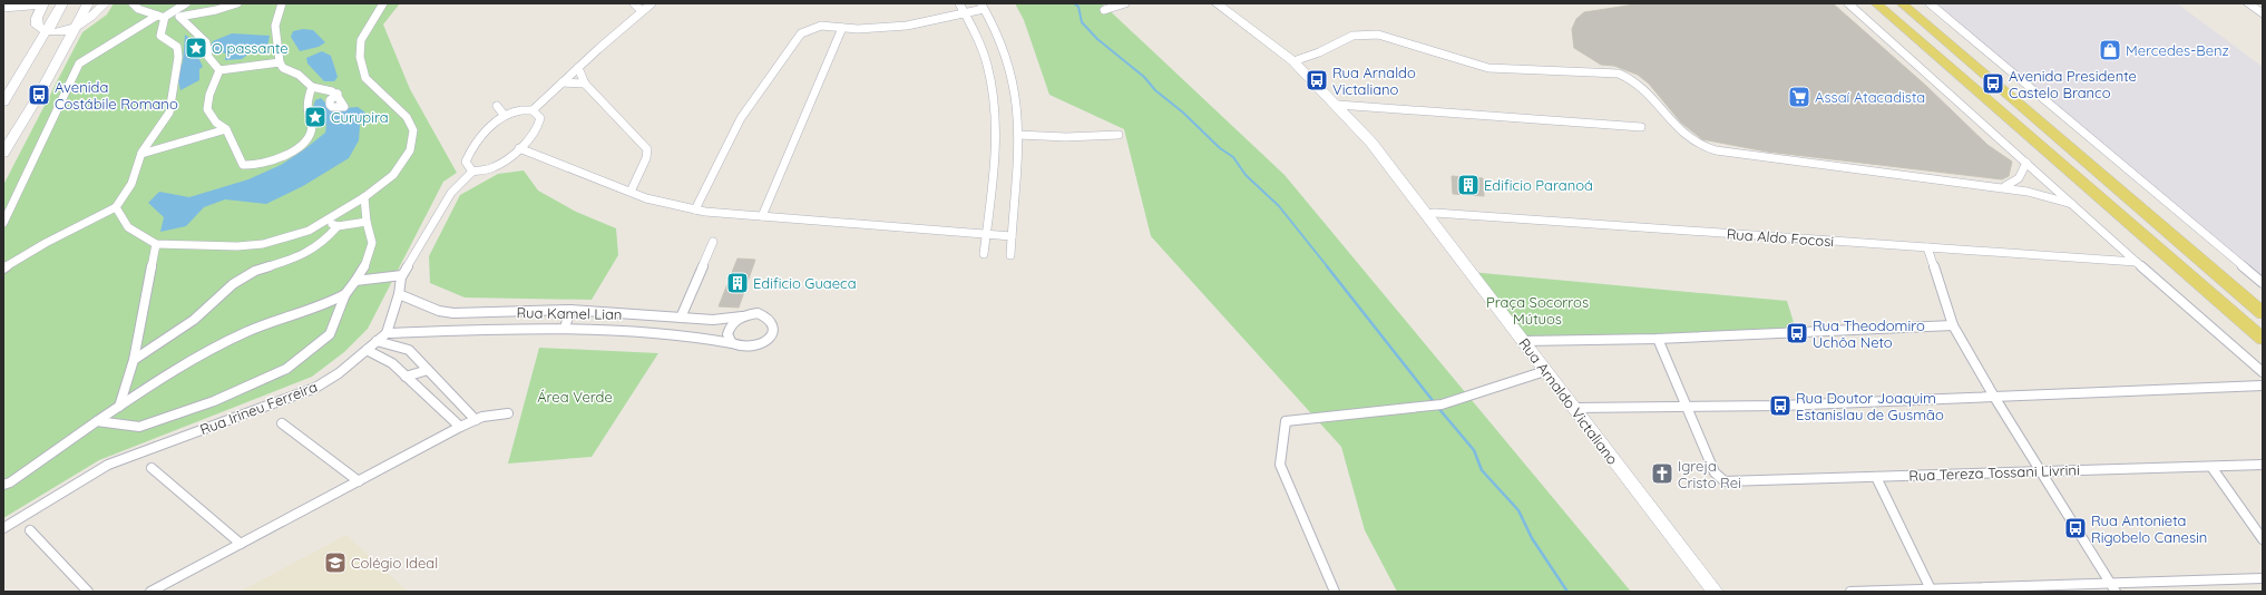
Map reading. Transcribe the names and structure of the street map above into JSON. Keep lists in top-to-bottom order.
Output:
{
  "streets": {
    "street": [
      "Rua Aldo Focosi",
      "Rua Kamel Lian",
      "Rua Arnaldo Victaliano",
      "Rua Irineu Ferreira",
      "Rua Tereza Tossani Livrini"
    ]
  },
  "crossings": [
    ["Rua Aldo Focosi", "Rua Arnaldo Victaliano"],
    ["Rua Kamel Lian", "Rua Irineu Ferreira"]
  ],
  "parks": ["Praça Socorros Mútuos", "Área Verde"],
  "places": {
    "place": ["O passante", "Curupira"],
    "shop": ["Mercedes-Benz"],
    "bus stop": [
      "Rua Arnaldo Victaliano",
      "Avenida Presidente Castelo Branco",
      "Avenida Costábile Romano",
      "Rua Theodomiro Uchôa Neto",
      "Rua Doutor Joaquim Estanislau de Gusmão",
      "Rua Antonieta Rigobelo Canesin"
    ],
    "supermarket": ["Assaí Atacadista"],
    "building": ["Edificio Paranoá", "Edificio Guaeca"],
    "church": ["Igreja Cristo Rei"],
    "school or university": ["Colégio Ideal"]
  }
}
